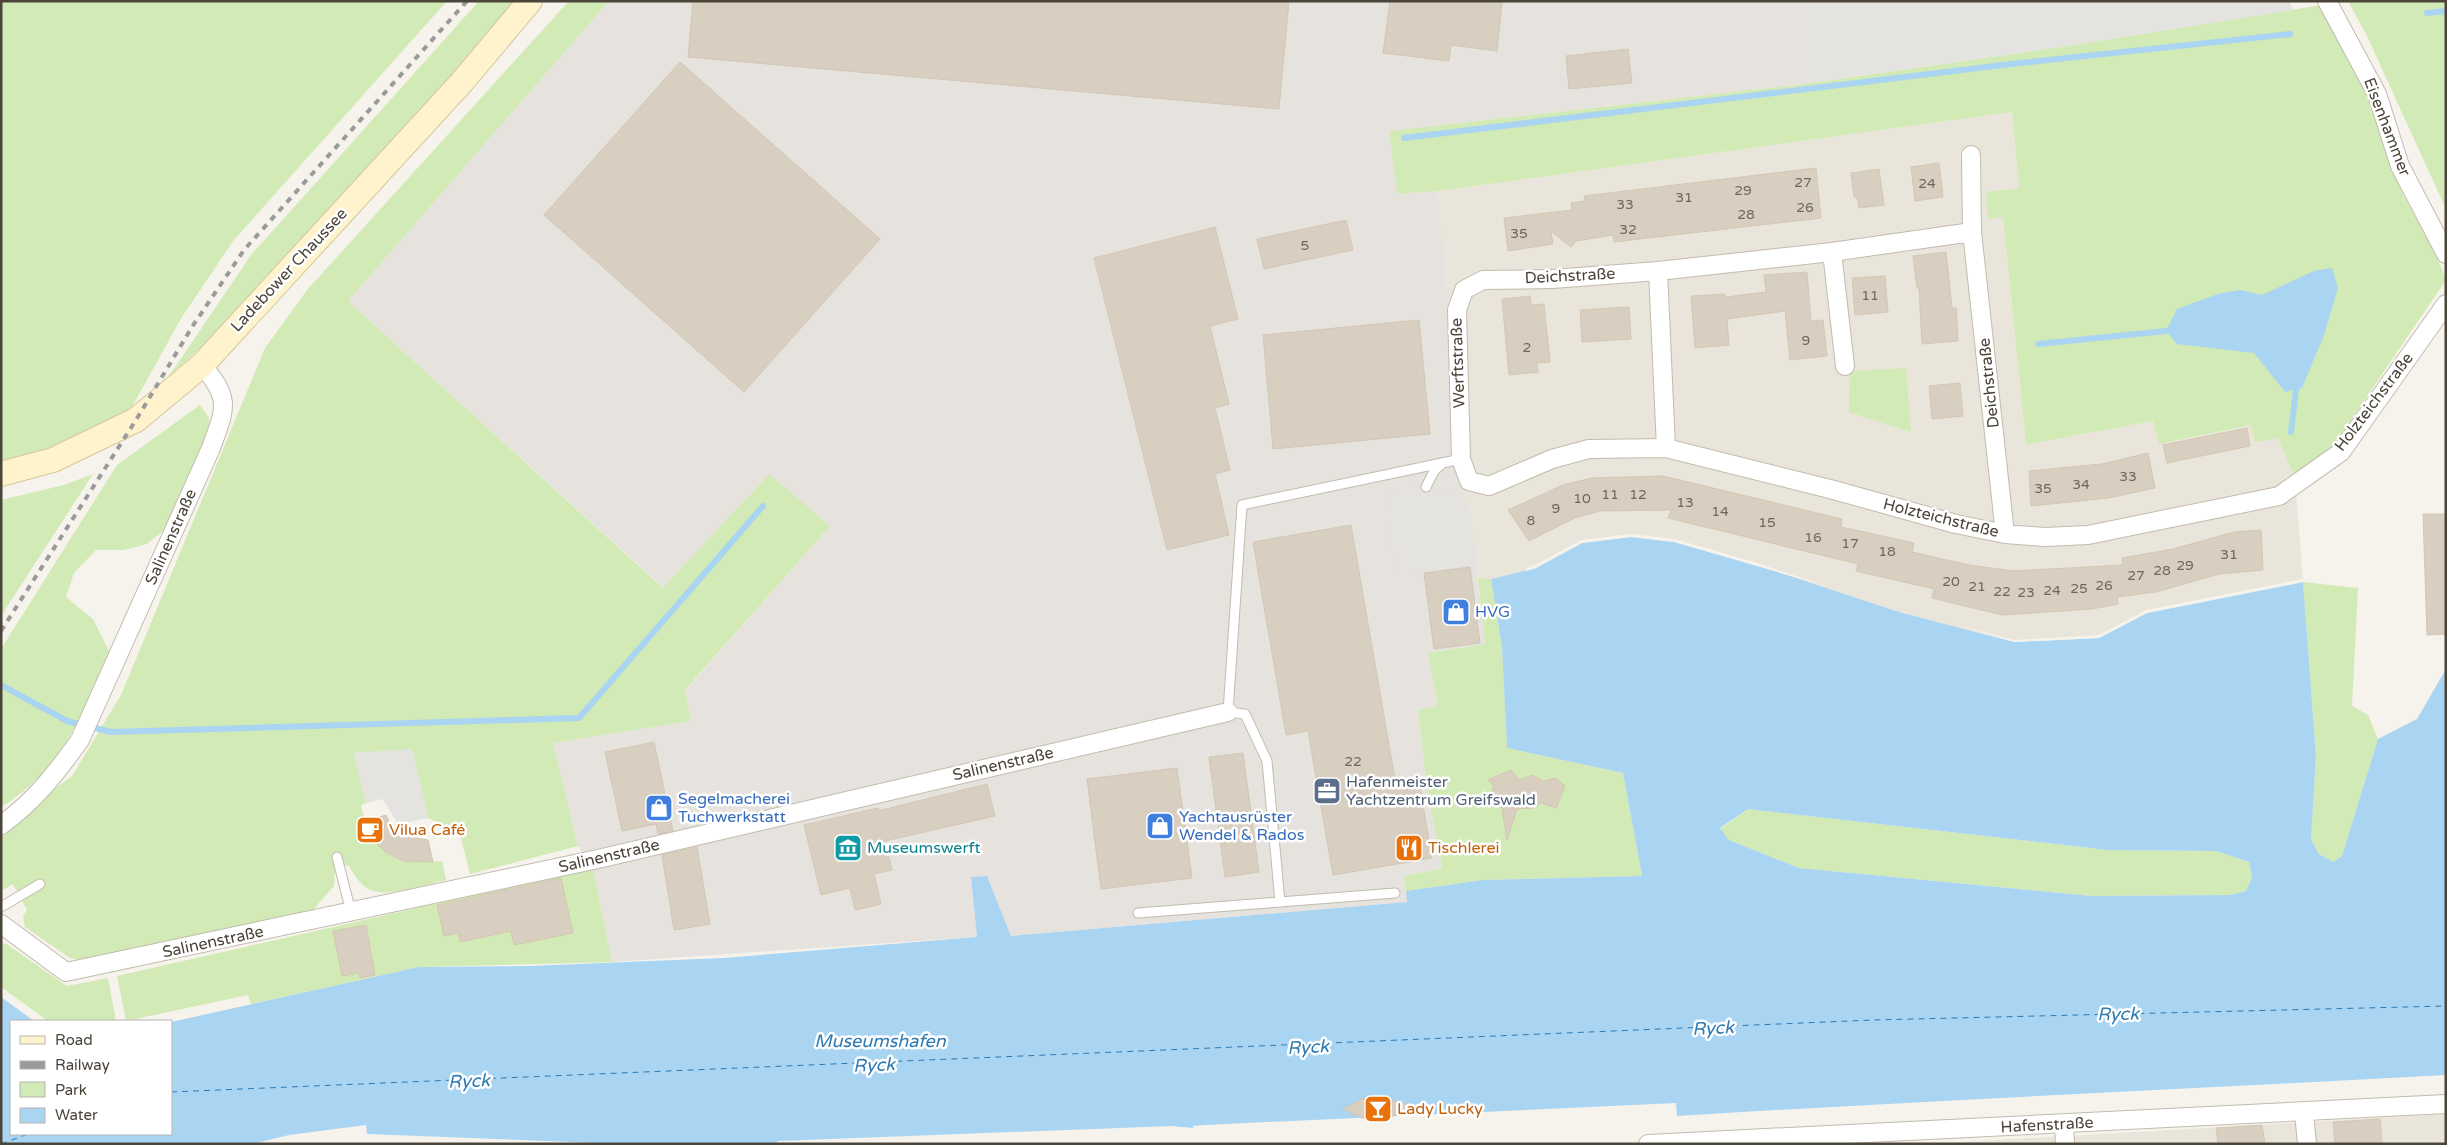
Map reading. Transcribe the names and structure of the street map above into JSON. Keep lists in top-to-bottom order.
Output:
{
  "streets": {
    "street": [
      "Eisenhammer",
      "Ladebower Chaussee",
      "Deichstraße",
      "Werftstraße",
      "Holzteichstraße",
      "Salinenstraße",
      "Hafenstraße"
    ]
  },
  "crossings": [
    ["Ladebower Chaussee", "Salinenstraße"],
    ["Deichstraße", "Werftstraße"],
    ["Deichstraße", "Holzteichstraße"],
    ["Werftstraße", "Holzteichstraße"]
  ],
  "water": ["Ryck", "Museumshafen"],
  "places": {
    "shop": ["HVG", "Segelmacherei Tuchwerkstatt", "Yachtausrüster Wendel & Rados"],
    "office": ["Hafenmeister Yachtzentrum Greifswald"],
    "cafe": ["Vilua Café"],
    "museum": ["Museumswerft"],
    "restaurant": ["Tischlerei"],
    "bar": ["Lady Lucky"]
  },
  "house_numbers": [
    "27",
    "24",
    "29",
    "31",
    "33",
    "26",
    "28",
    "32",
    "35",
    "5",
    "11",
    "9",
    "2",
    "33",
    "34",
    "35",
    "11",
    "12",
    "10",
    "13",
    "9",
    "14",
    "8",
    "15",
    "16",
    "17",
    "18",
    "31",
    "29",
    "28",
    "27",
    "20",
    "26",
    "21",
    "25",
    "24",
    "22",
    "23",
    "22"
  ],
  "legend": [
    "Road",
    "Railway",
    "Park",
    "Water"
  ]
}
